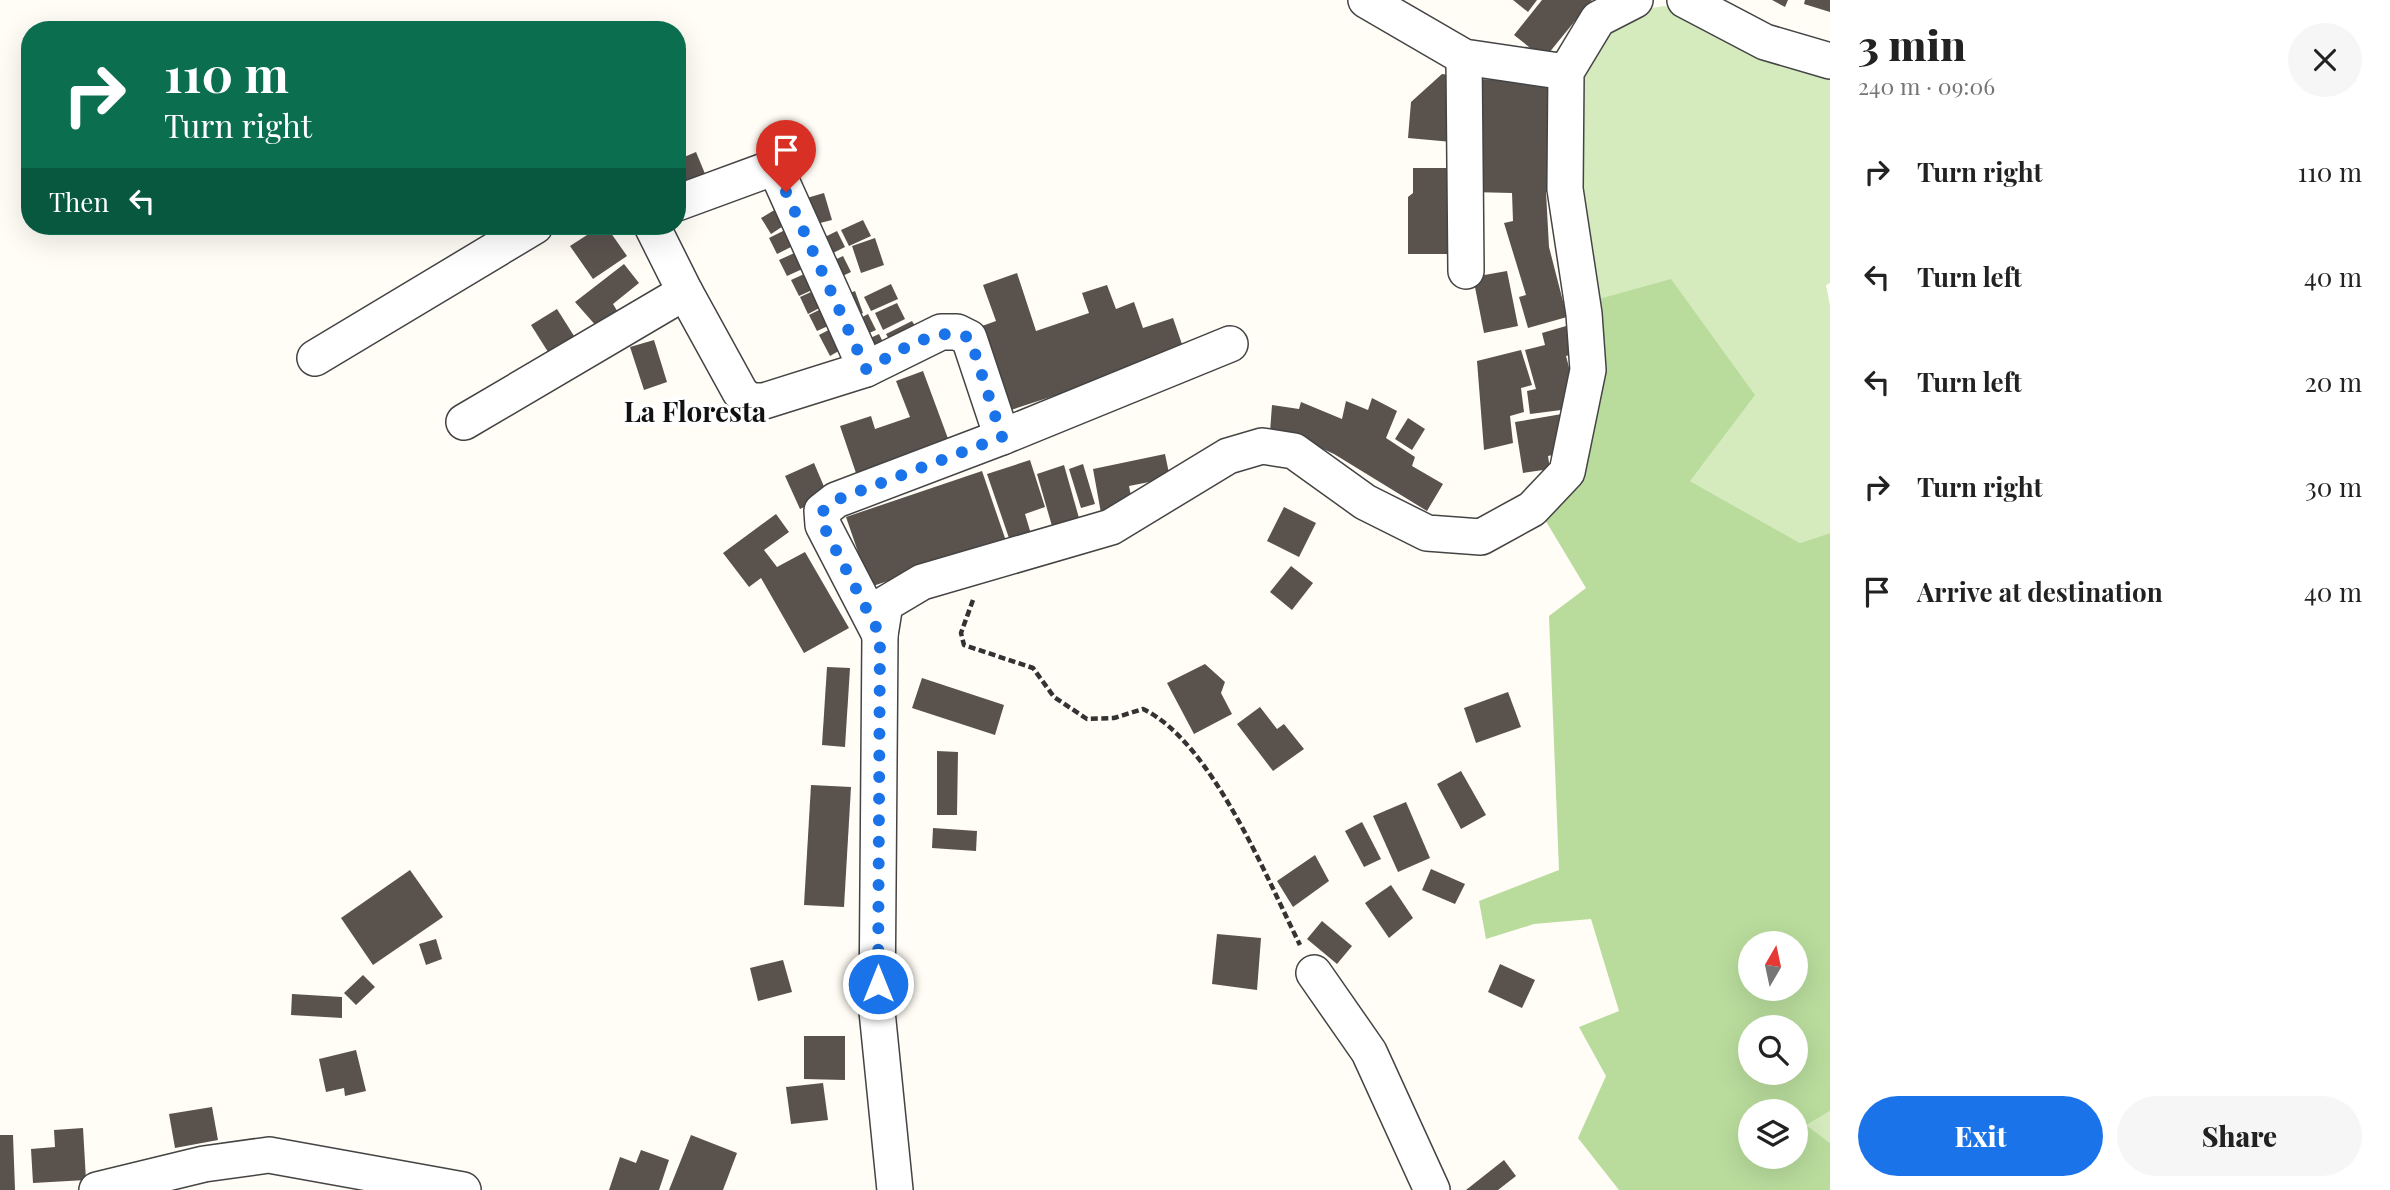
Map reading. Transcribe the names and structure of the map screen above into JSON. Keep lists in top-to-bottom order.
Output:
{
  "districts": ["La Floresta"],
  "north": "top",
  "page": {
    "heading": ["3 min", "240 m · 09:06"],
    "turn": ["110 m", "Turn right"],
    "list": [
      {
        "name": "Turn right",
        "value": "110 m"
      },
      {
        "name": "Turn left",
        "value": "40 m"
      },
      {
        "name": "Turn left",
        "value": "20 m"
      },
      {
        "name": "Turn right",
        "value": "30 m"
      },
      {
        "name": "Arrive at destination",
        "value": "40 m"
      }
    ],
    "then": "Then",
    "buttons": ["Exit", "Share"]
  }
}
